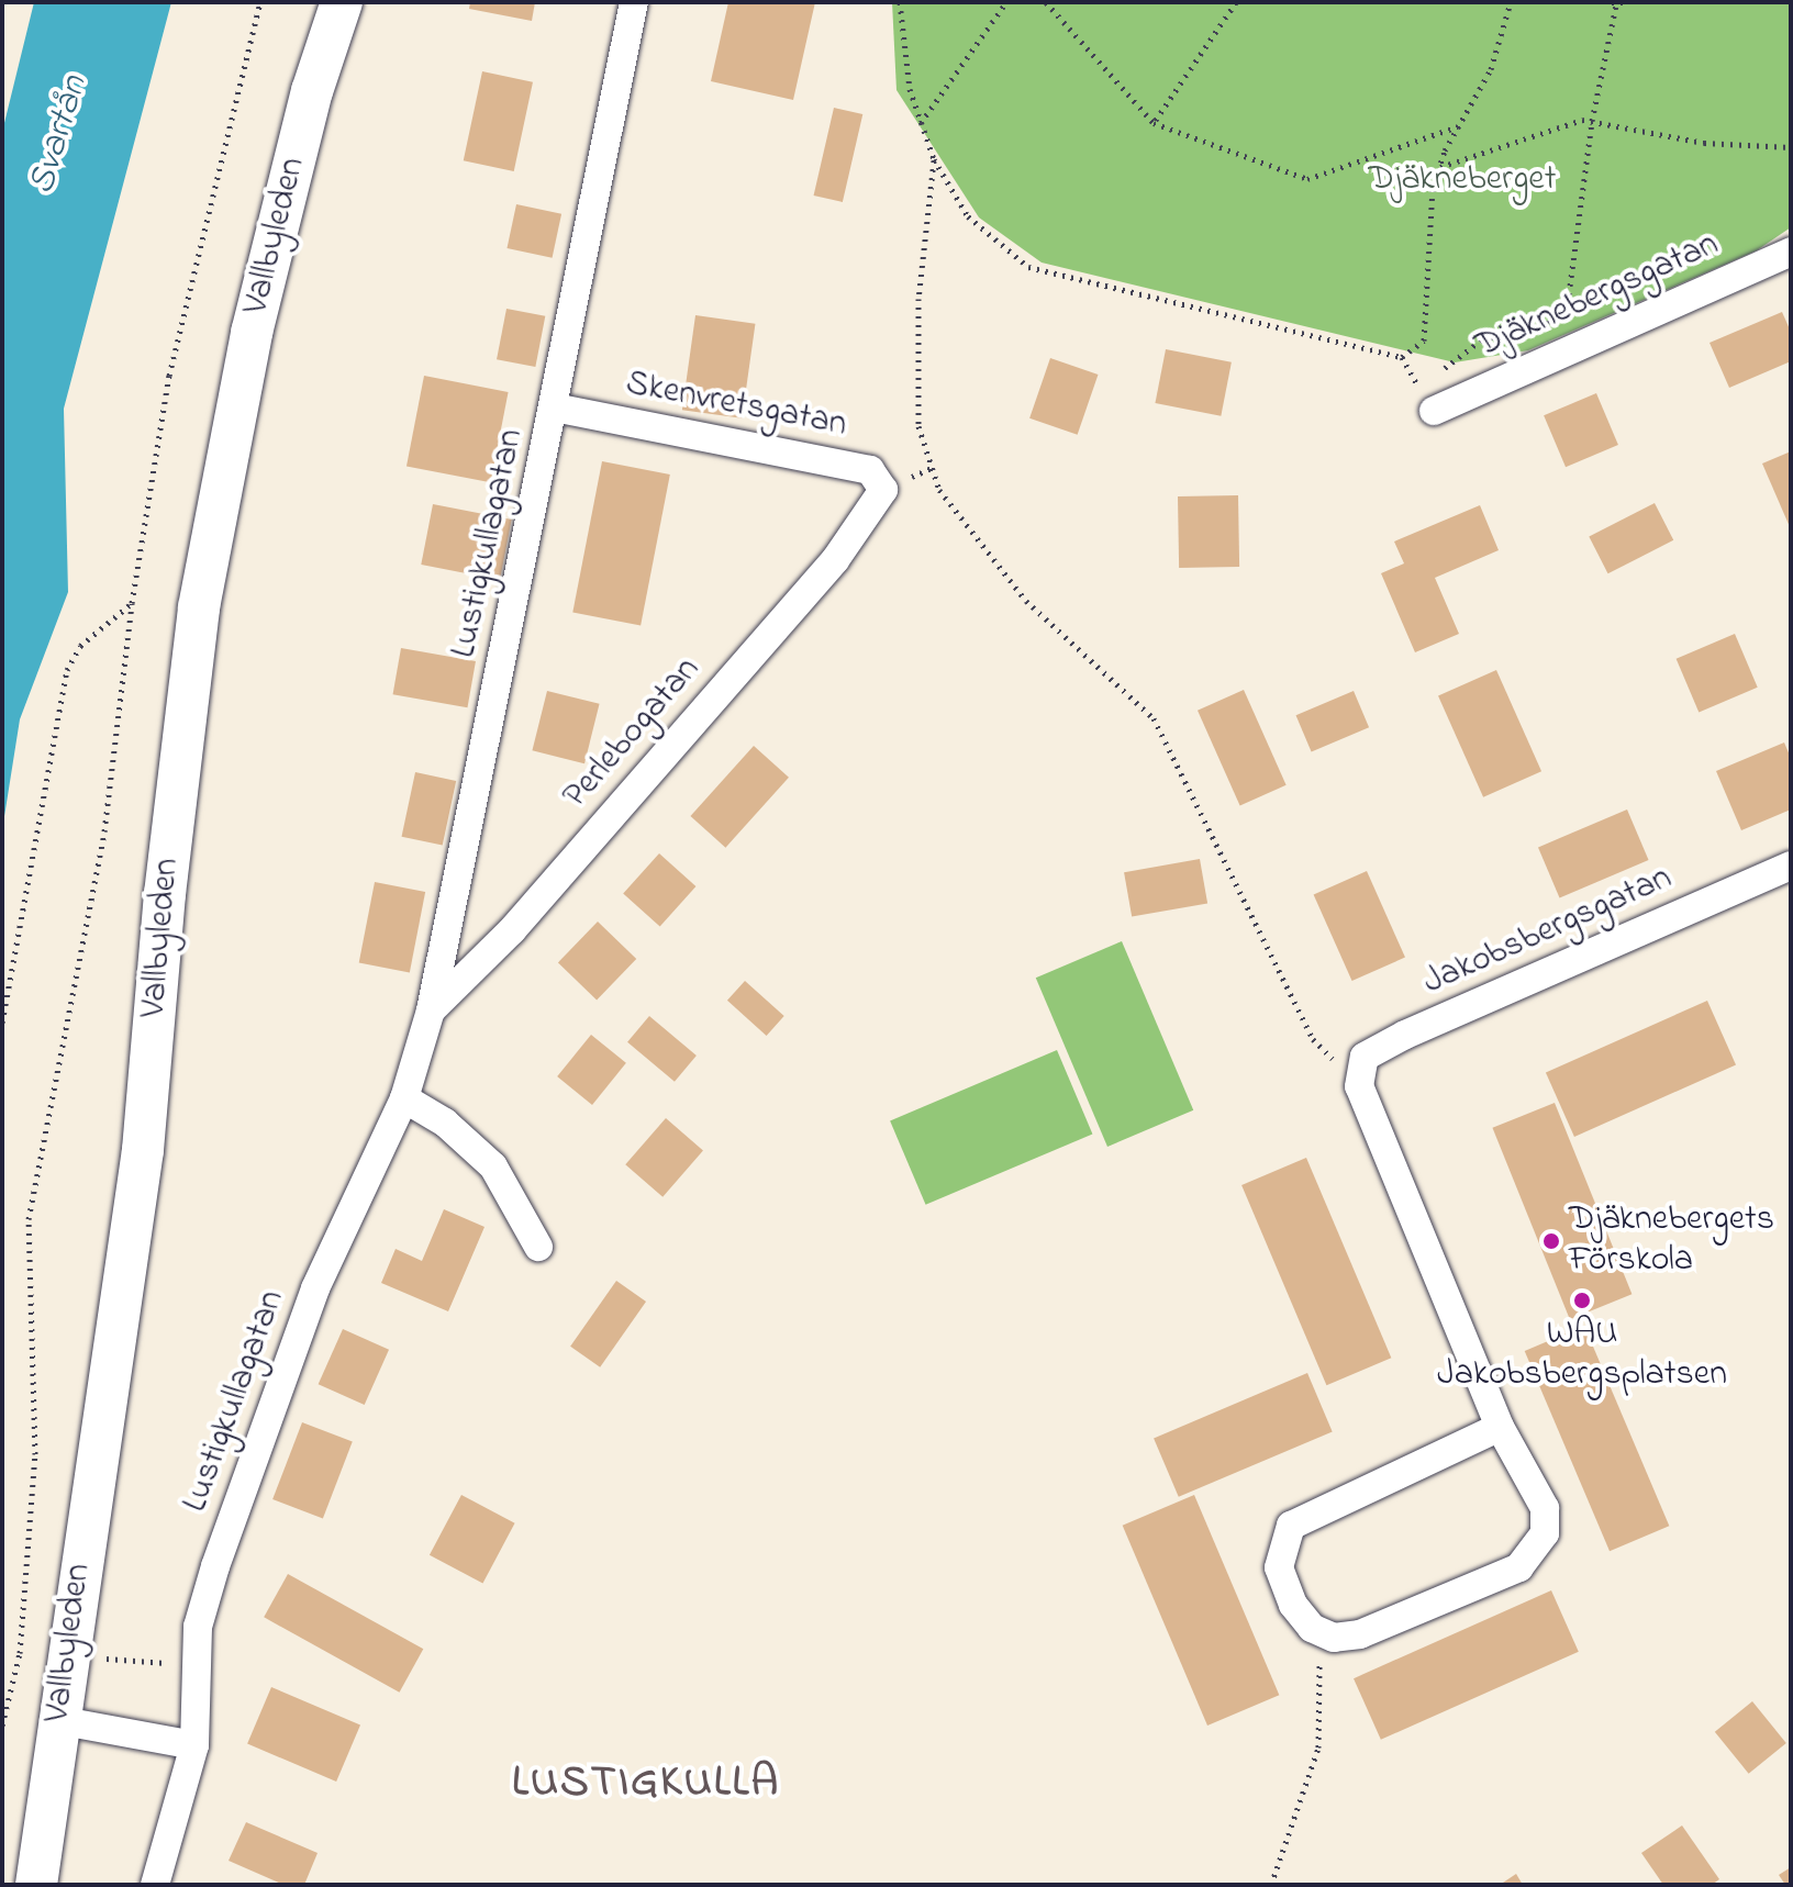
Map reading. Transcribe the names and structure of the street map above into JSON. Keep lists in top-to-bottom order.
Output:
{
  "streets": {
    "main road": ["Vallbyleden"],
    "street": [
      "Djäknebergsgatan",
      "Skenvretsgatan",
      "Lustigkullagatan",
      "Perlebogatan",
      "Jakobsbergsgatan"
    ]
  },
  "crossings": [
    ["Skenvretsgatan", "Lustigkullagatan"],
    ["Skenvretsgatan", "Perlebogatan"],
    ["Lustigkullagatan", "Perlebogatan"]
  ],
  "districts": ["LUSTIGKULLA"],
  "water": ["Svartån"],
  "parks": ["Djäkneberget"],
  "places": ["Djäknebergets Förskola", "WAU Jakobsbergsplatsen"]
}
